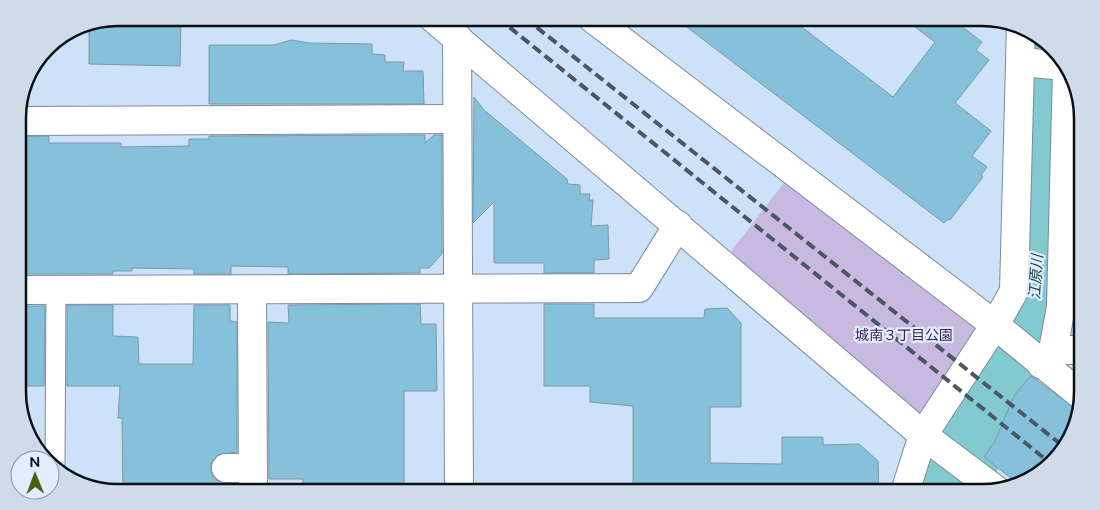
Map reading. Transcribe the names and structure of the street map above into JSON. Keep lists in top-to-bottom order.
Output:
{
  "water": ["江原川"],
  "parks": ["城南３丁目公園"],
  "north": "top"
}
